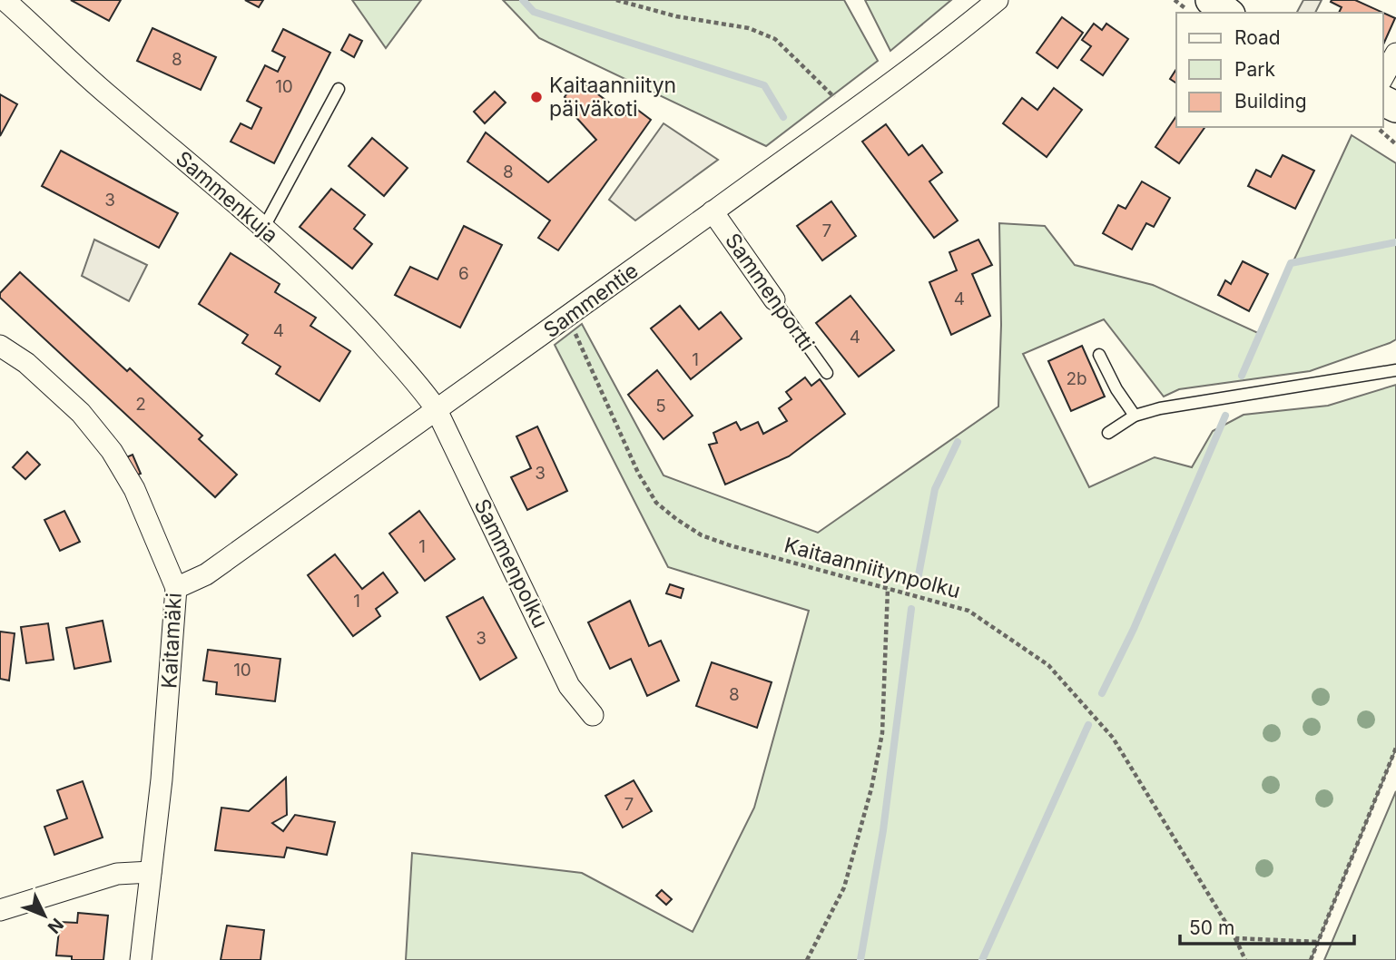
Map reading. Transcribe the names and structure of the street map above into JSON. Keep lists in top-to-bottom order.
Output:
{
  "streets": {
    "street": [
      "Sammenkuja",
      "Sammenportti",
      "Sammentie",
      "Sammenpolku",
      "Kaitamäki"
    ],
    "path": ["Kaitaanniitynpolku"]
  },
  "crossings": [
    ["Sammenkuja", "Sammentie"],
    ["Sammenkuja", "Sammenpolku"],
    ["Sammenportti", "Sammentie"],
    ["Sammentie", "Sammenpolku"],
    ["Sammentie", "Kaitamäki"]
  ],
  "places": ["Kaitaanniityn päiväkoti"],
  "house_numbers": [
    "8",
    "10",
    "8",
    "3",
    "7",
    "6",
    "4",
    "4",
    "4",
    "1",
    "2b",
    "2",
    "5",
    "3",
    "1",
    "1",
    "3",
    "10",
    "8",
    "7"
  ],
  "legend": ["Road", "Park", "Building"],
  "scale_bar": "50 m",
  "north": "bottom right"
}
